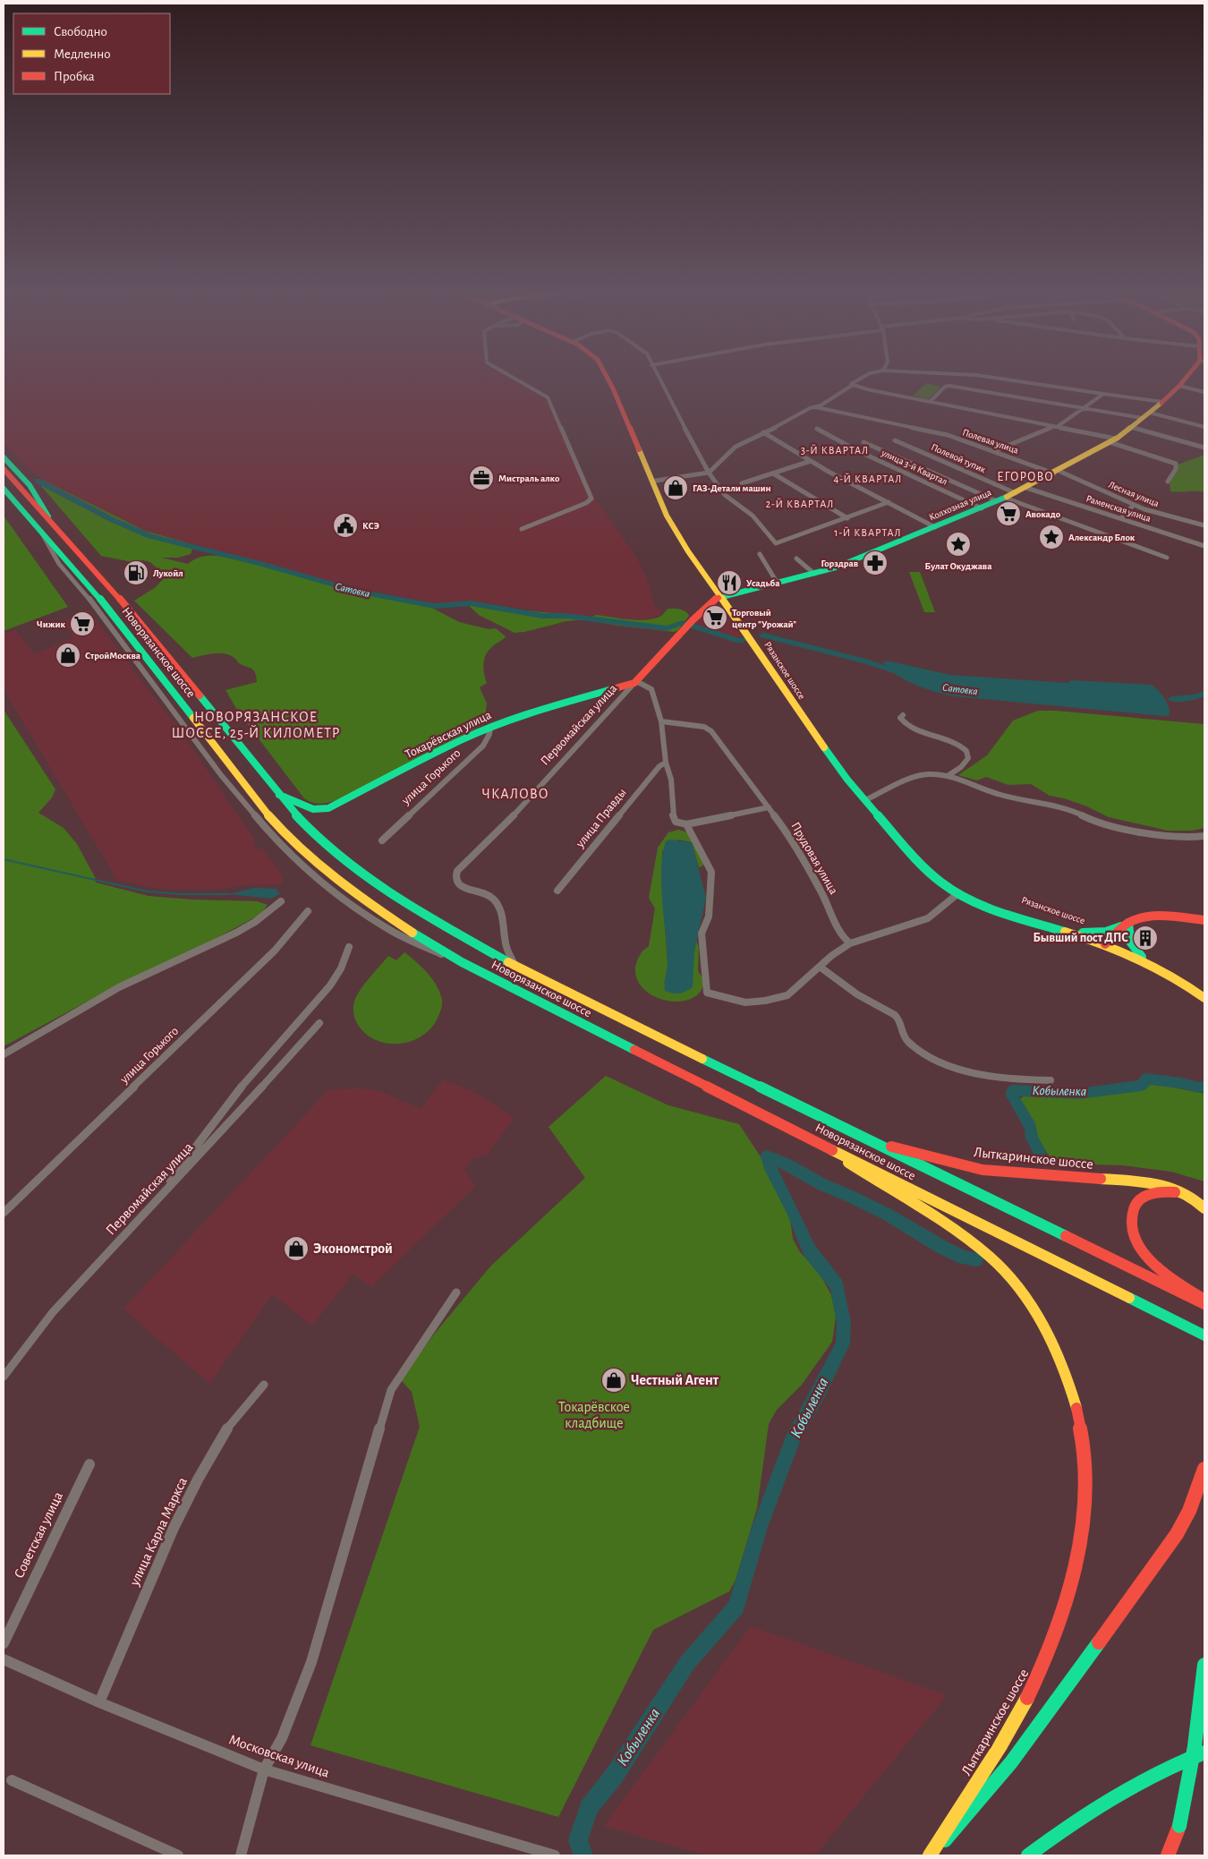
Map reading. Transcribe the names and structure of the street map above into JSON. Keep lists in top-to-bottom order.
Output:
{
  "streets": {
    "main road": [
      "Колхозная улица",
      "Новорязанское шоссе",
      "Рязанское шоссе",
      "Первомайская улица",
      "Токарёвская улица",
      "Лыткаринское шоссе"
    ],
    "street": [
      "Полевая улица",
      "Полевой тупик",
      "улица 3-й Квартал",
      "Лесная улица",
      "Раменская улица",
      "улица Горького",
      "улица Правды",
      "Прудовая улица",
      "улица Карла Маркса",
      "Советская улица",
      "Московская улица"
    ]
  },
  "crossings": [
    ["Полевая улица", "Лесная улица"],
    ["Полевая улица", "Колхозная улица"],
    ["Полевой тупик", "Колхозная улица"],
    ["улица 3-й Квартал", "Колхозная улица"],
    ["Лесная улица", "Колхозная улица"],
    ["Колхозная улица", "Раменская улица"],
    ["Колхозная улица", "Рязанское шоссе"],
    ["Колхозная улица", "Первомайская улица"],
    ["Новорязанское шоссе", "Первомайская улица"],
    ["Новорязанское шоссе", "Токарёвская улица"],
    ["Новорязанское шоссе", "Лыткаринское шоссе"],
    ["Рязанское шоссе", "Первомайская улица"],
    ["Первомайская улица", "Токарёвская улица"],
    ["Токарёвская улица", "улица Горького"],
    ["улица Карла Маркса", "Московская улица"]
  ],
  "districts": [
    "3-Й КВАРТАЛ",
    "ЕГОРОВО",
    "4-Й КВАРТАЛ",
    "2-Й КВАРТАЛ",
    "1-Й КВАРТАЛ",
    "НОВОРЯЗАНСКОЕ ШОССЕ, 25-Й КИЛОМЕТР",
    "ЧКАЛОВО"
  ],
  "water": ["Сатовка", "Кобыленка"],
  "parks": ["Токарёвское кладбище"],
  "places": {
    "office": ["Мистраль алко"],
    "shop": [
      "ГАЗ-Детали машин",
      "СтройМосква",
      "Экономстрой",
      "Честный Агент"
    ],
    "supermarket": ["Авокадо", "Торговый центр \"Урожай\"", "Чижик"],
    "public building": ["КСЭ"],
    "place": ["Александр Блок", "Булат Окуджава"],
    "pharmacy": ["Горздрав"],
    "fuel station": ["Лукойл"],
    "restaurant": ["Усадьба"],
    "building": ["Бывший пост ДПС"]
  },
  "legend": ["Свободно", "Медленно", "Пробка"]
}
